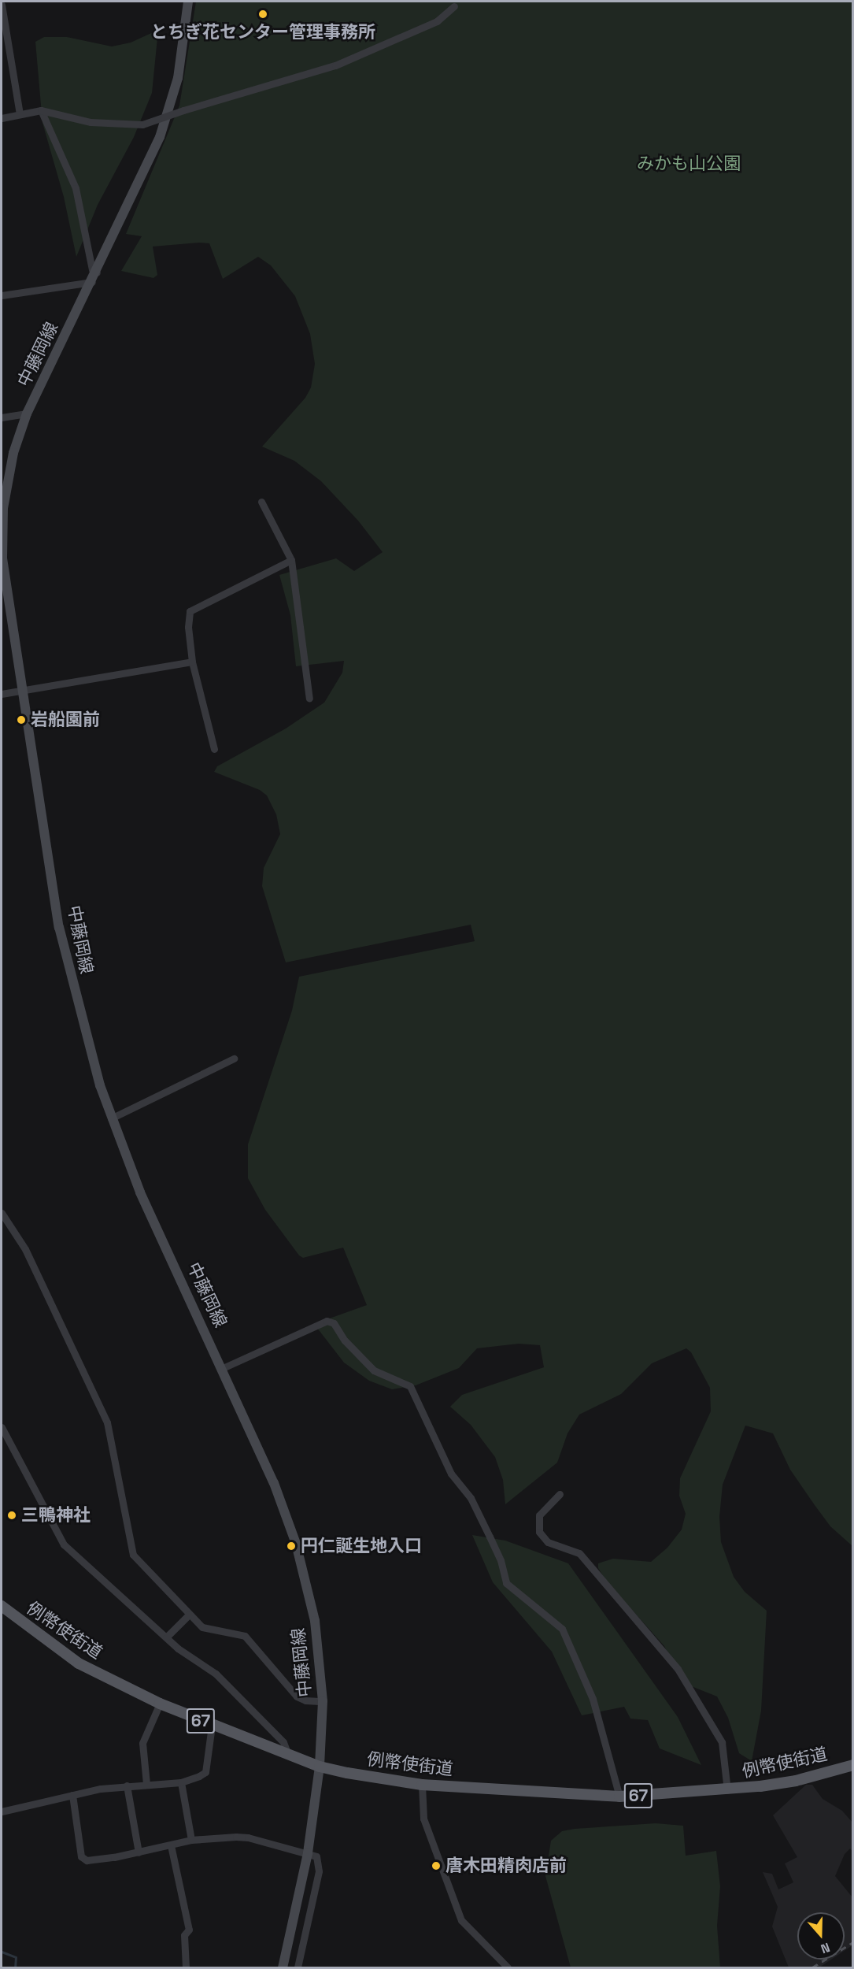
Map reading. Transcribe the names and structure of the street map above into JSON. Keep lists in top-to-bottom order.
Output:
{
  "streets": {
    "main road": ["中藤岡線", "例幣使街道", "67"]
  },
  "crossings": [
    ["中藤岡線", "例幣使街道"]
  ],
  "parks": ["みかも山公園"],
  "places": [
    "とちぎ花センター管理事務所",
    "岩船園前",
    "三鴨神社",
    "円仁誕生地入口",
    "唐木田精肉店前"
  ],
  "north": "bottom"
}
